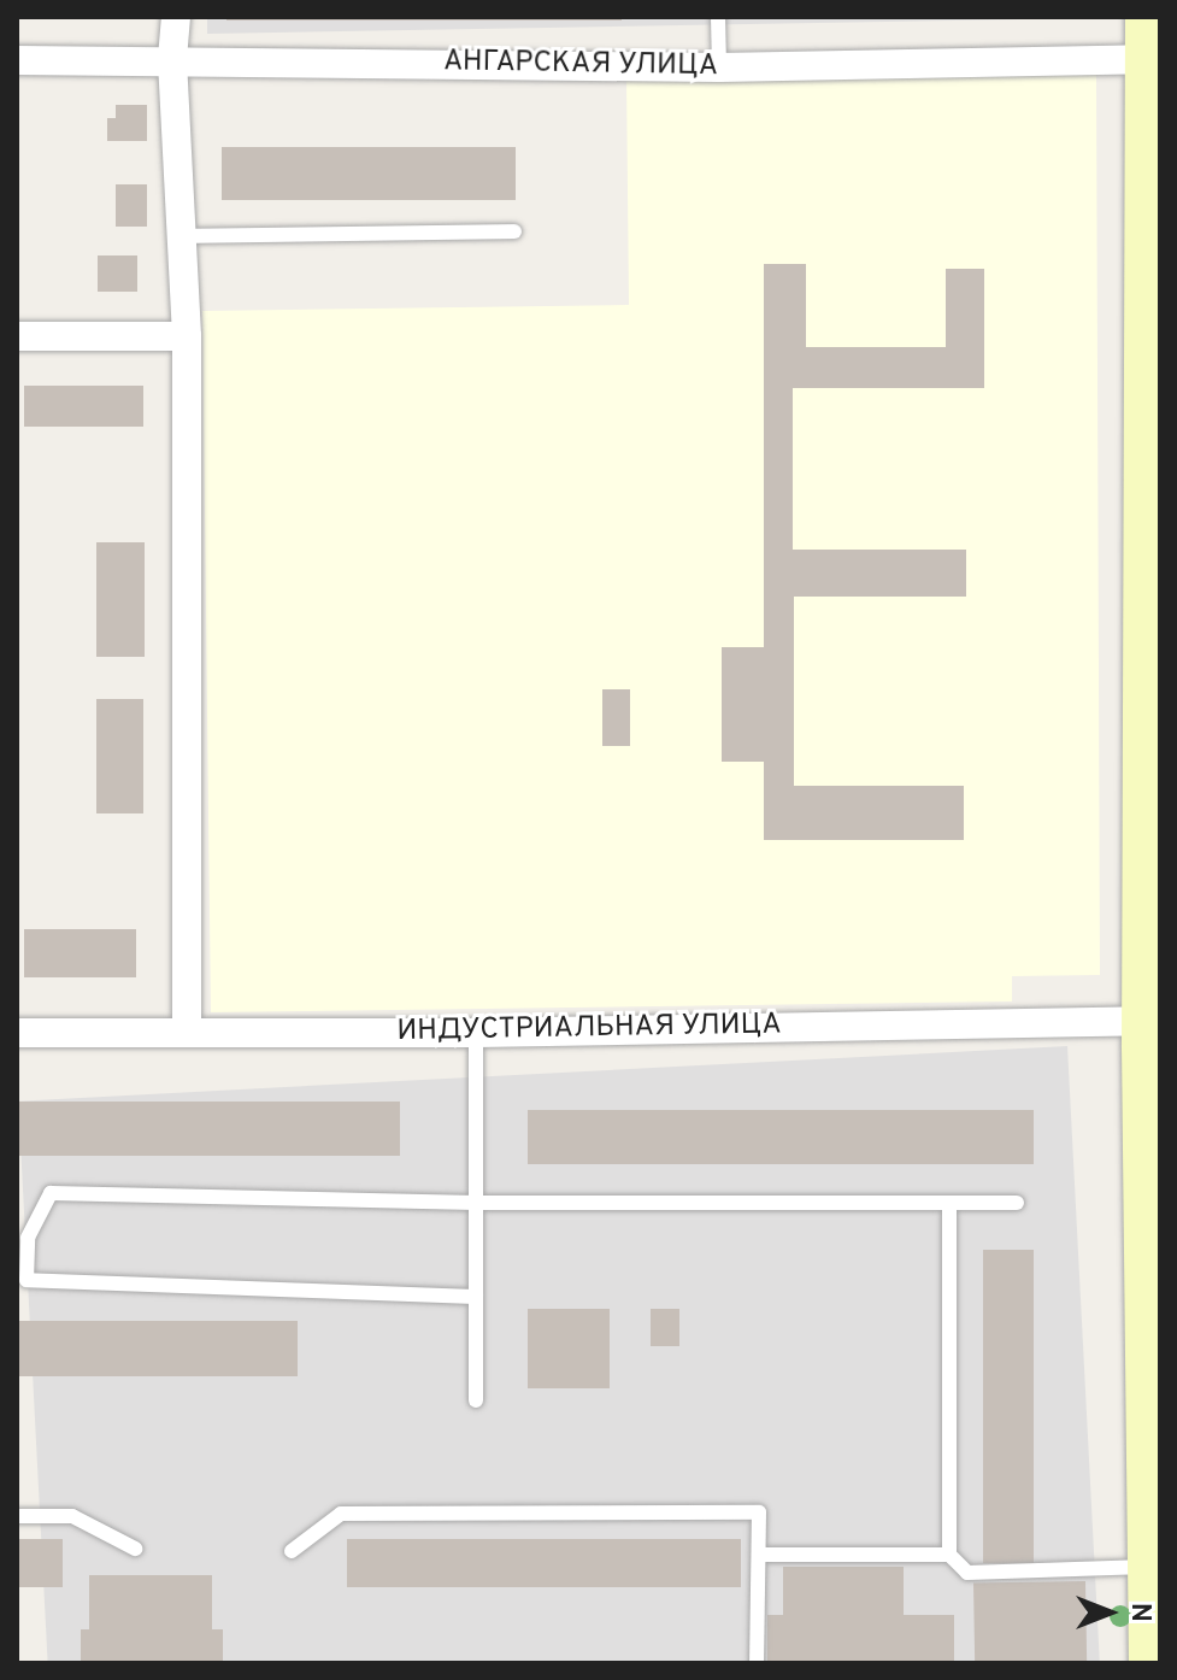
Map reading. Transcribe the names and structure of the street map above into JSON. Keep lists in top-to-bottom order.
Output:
{
  "streets": {
    "street": ["АНГАРСКАЯ УЛИЦА", "ИНДУСТРИАЛЬНАЯ УЛИЦА"]
  },
  "north": "right"
}
